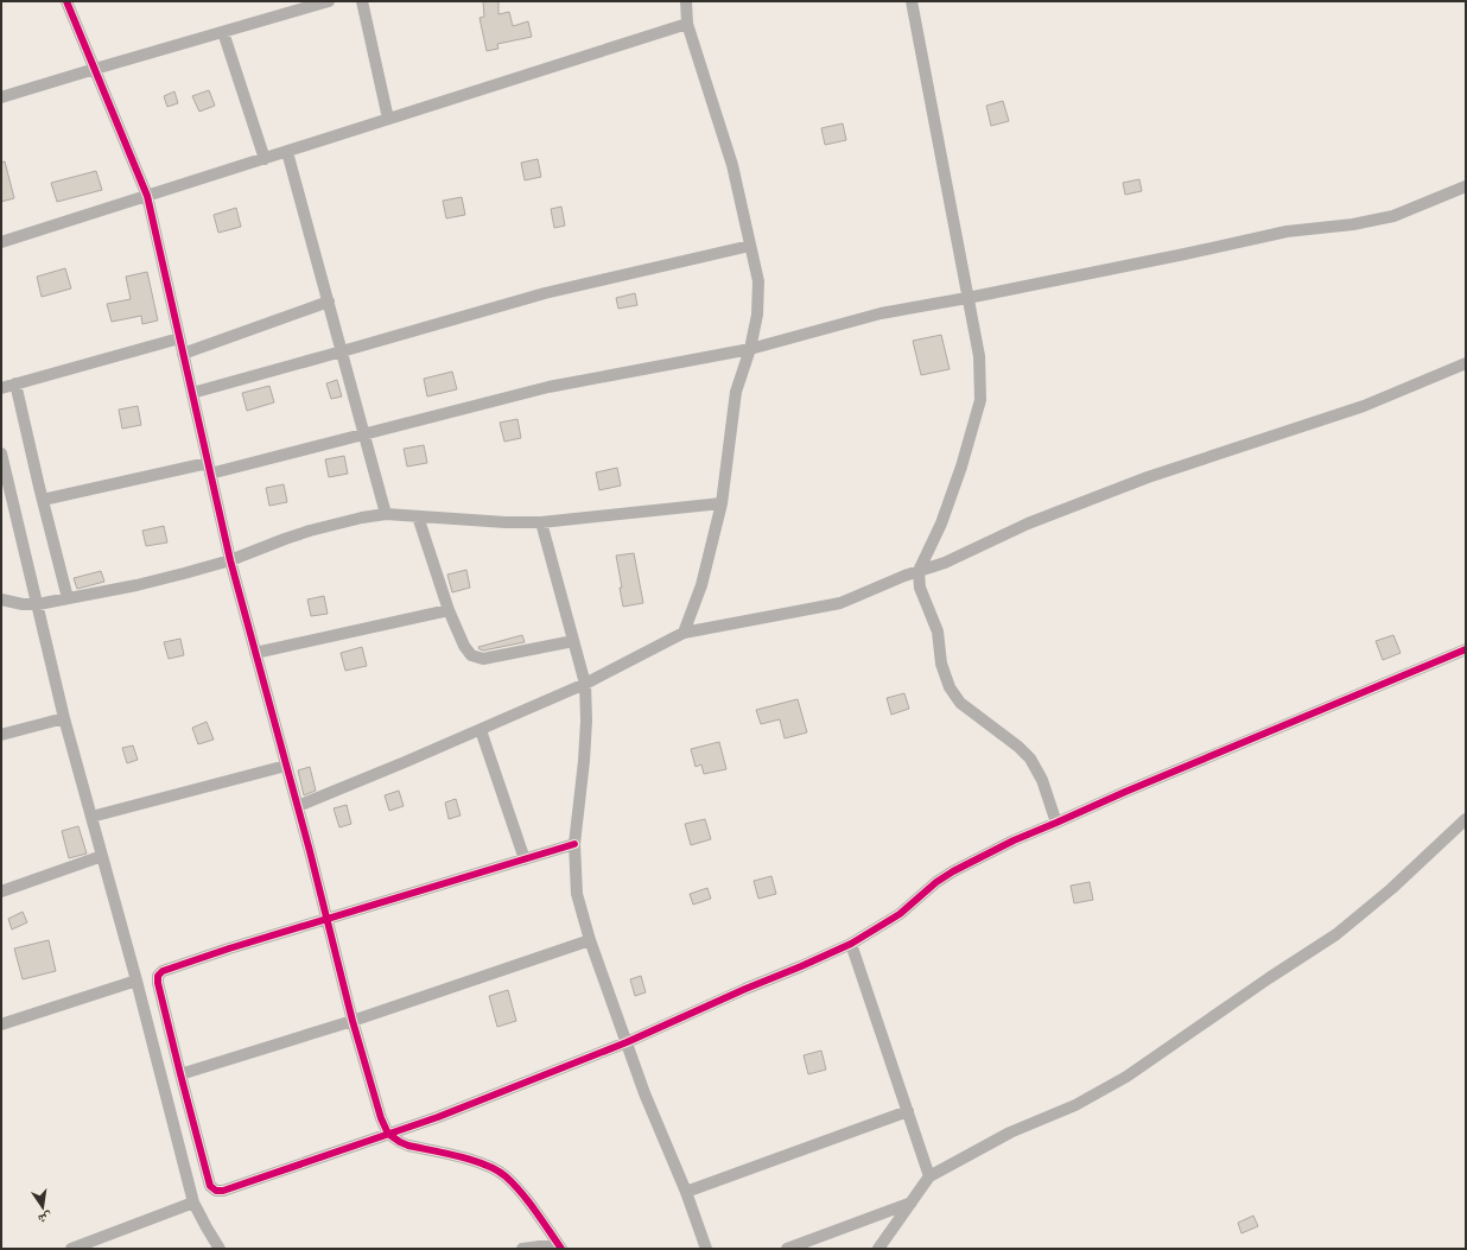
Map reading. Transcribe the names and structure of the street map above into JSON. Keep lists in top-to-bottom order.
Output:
{
  "north": "bottom"
}
